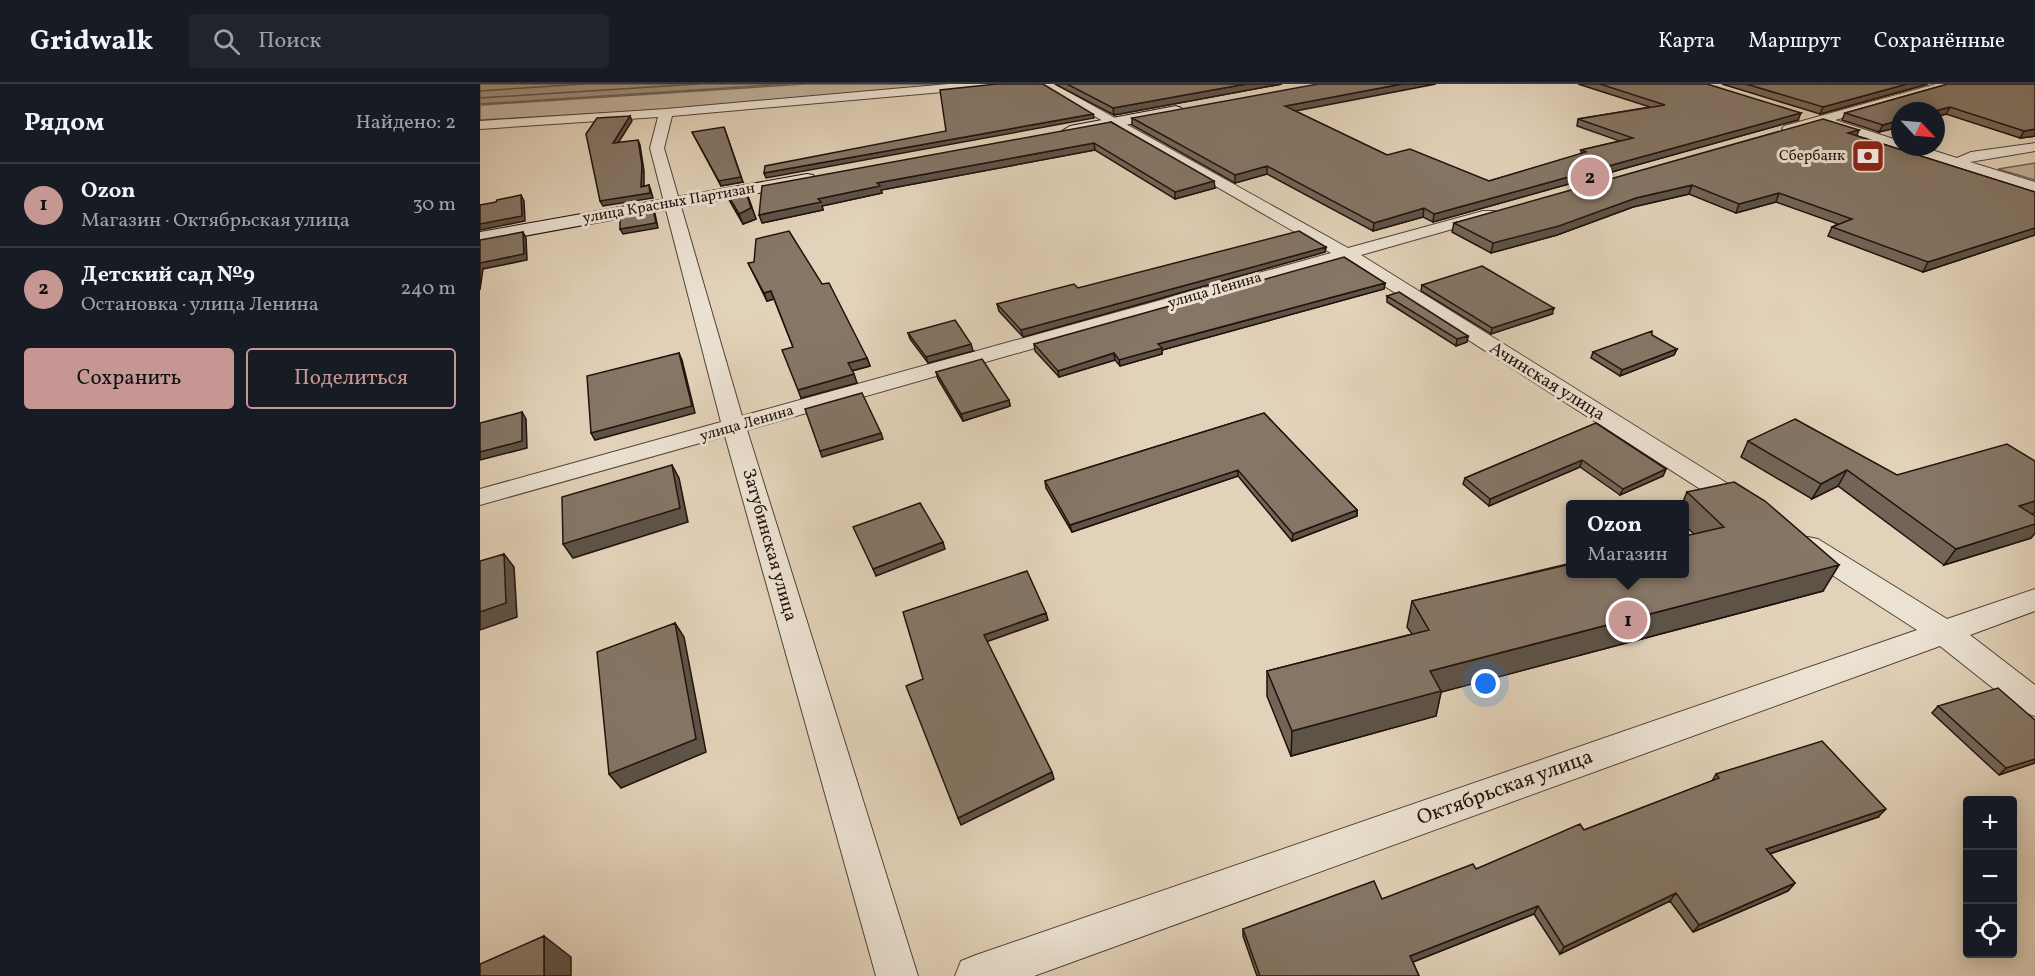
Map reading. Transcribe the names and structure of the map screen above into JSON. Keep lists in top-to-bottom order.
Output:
{
  "streets": {
    "main road": ["улица Красных Партизан"],
    "street": [
      "улица Ленина",
      "Ачинская улица",
      "Затубинская улица",
      "Октябрьская улица"
    ]
  },
  "crossings": [
    ["улица Красных Партизан", "Затубинская улица"],
    ["улица Ленина", "Ачинская улица"],
    ["улица Ленина", "Затубинская улица"]
  ],
  "places": {
    "bank": ["Сбербанк"]
  },
  "north": "bottom right",
  "page": {
    "header": "Gridwalk",
    "search": "Поиск",
    "nav": ["Карта", "Маршрут", "Сохранённые"],
    "heading": ["Рядом", "Найдено: 2"],
    "pins": ["2", "1"],
    "list": [
      {
        "mark": "1",
        "name": "Ozon",
        "note": "Магазин · Октябрьская улица",
        "value": "30 m"
      },
      {
        "mark": "2",
        "name": "Детский сад №9",
        "note": "Остановка · улица Ленина",
        "value": "240 m"
      }
    ],
    "buttons": ["Сохранить", "Поделиться"],
    "popup": ["Ozon", "Магазин"],
    "map_buttons": ["+", "−"]
  }
}
